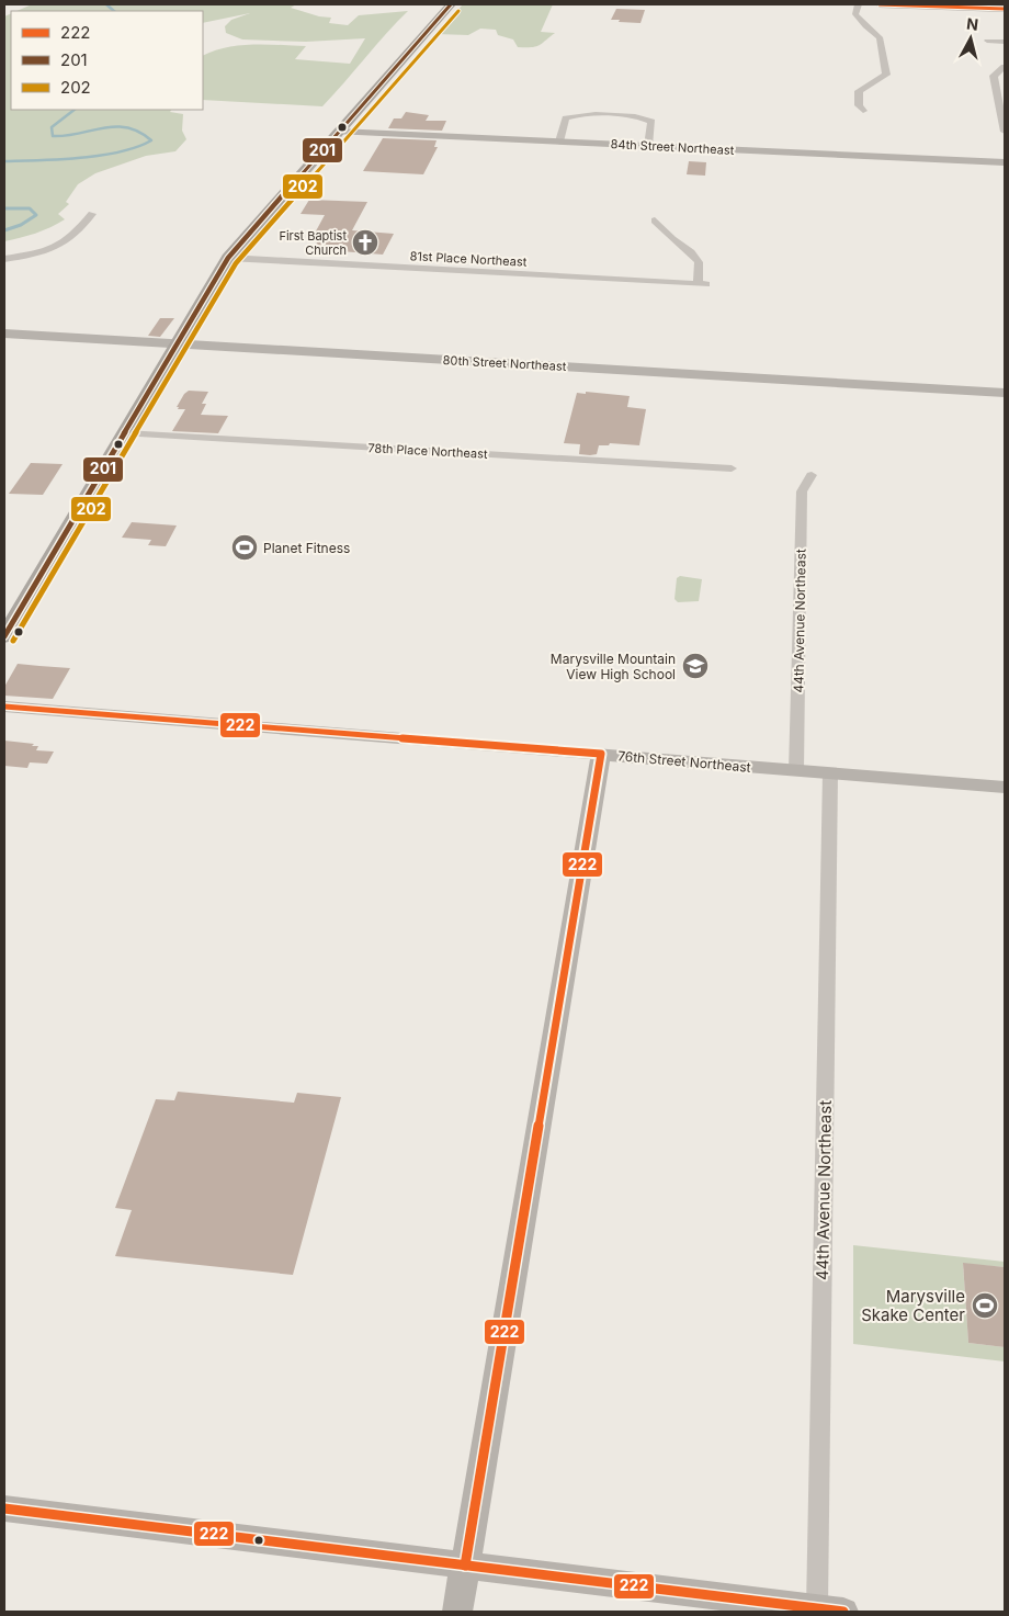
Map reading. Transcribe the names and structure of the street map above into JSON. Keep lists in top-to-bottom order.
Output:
{
  "streets": {
    "street": [
      "84th Street Northeast",
      "81st Place Northeast",
      "80th Street Northeast",
      "78th Place Northeast",
      "44th Avenue Northeast",
      "76th Street Northeast"
    ]
  },
  "crossings": [
    ["44th Avenue Northeast", "76th Street Northeast"]
  ],
  "places": {
    "church": ["First Baptist Church"],
    "sports": ["Planet Fitness", "Marysville Skake Center"],
    "school or university": ["Marysville Mountain View High School"]
  },
  "lines": ["transit line 222", "transit line 201", "transit line 202"],
  "legend": ["222", "201", "202"],
  "north": "top"
}
